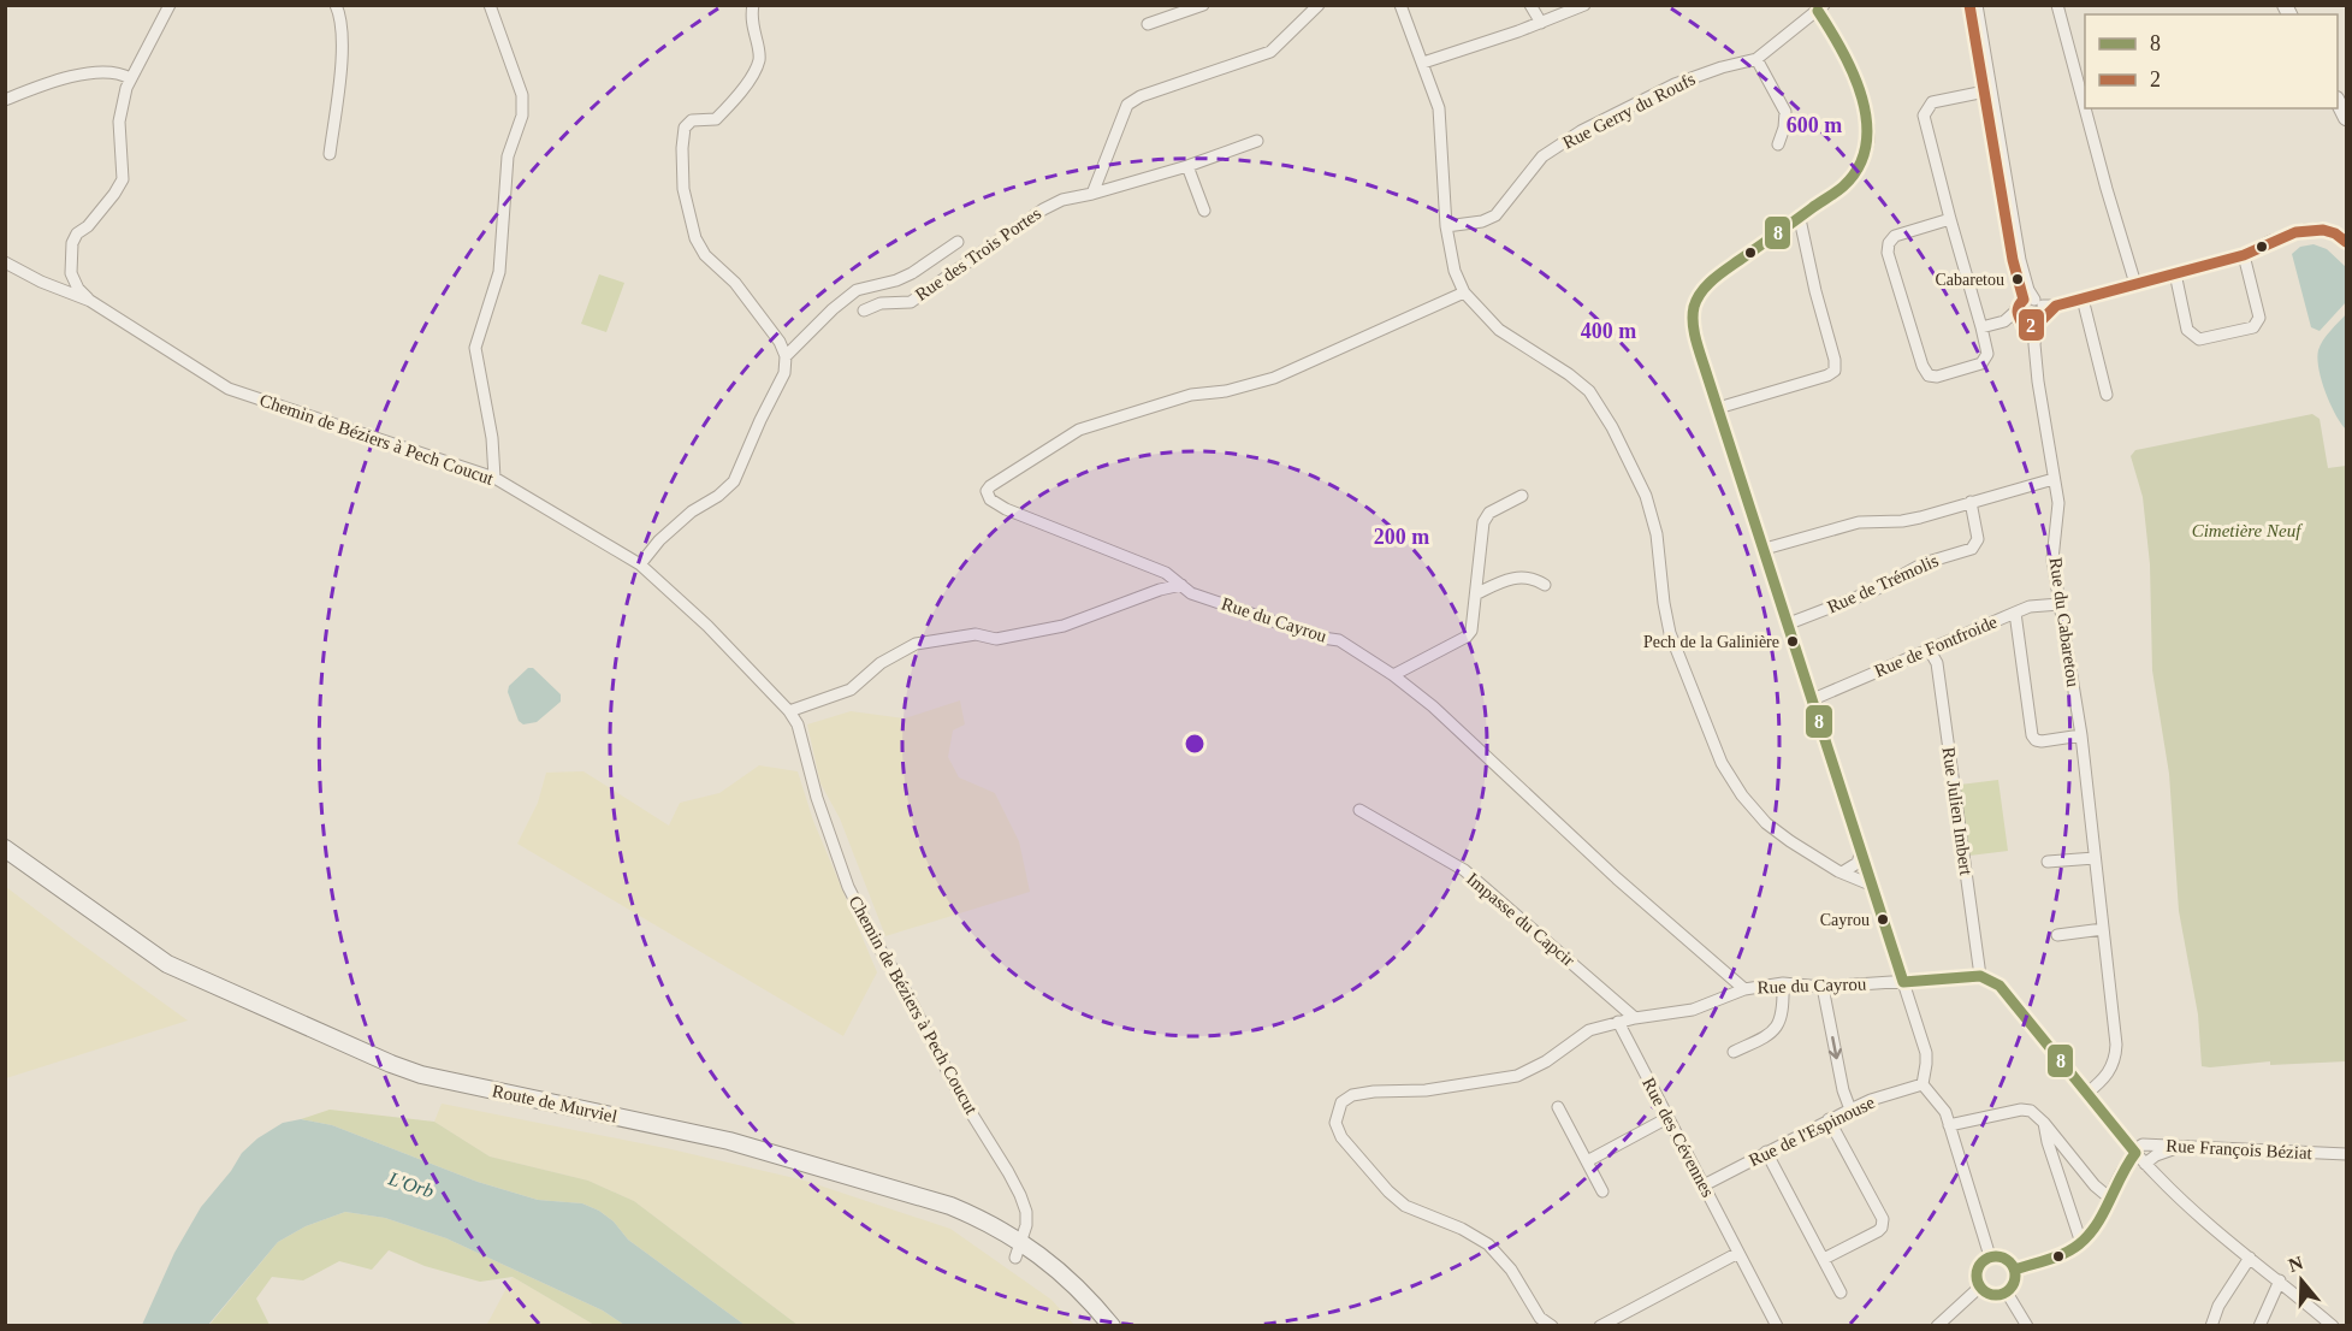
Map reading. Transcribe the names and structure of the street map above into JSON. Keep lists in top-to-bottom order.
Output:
{
  "streets": {
    "main road": ["Route de Murviel"],
    "street": [
      "Rue Gerry du Roufs",
      "Rue des Trois Portes",
      "Chemin de Béziers à Pech Coucut",
      "Rue de Trémolis",
      "Rue du Cayrou",
      "Rue du Cabaretou",
      "Rue de Fontfroide",
      "Rue Julien Imbert",
      "Impasse du Capcir",
      "Rue de l'Espinouse",
      "Rue des Cévennes",
      "Rue François Béziat"
    ]
  },
  "crossings": [
    ["Chemin de Béziers à Pech Coucut", "Route de Murviel"],
    ["Rue du Cayrou", "Rue Julien Imbert"],
    ["Rue du Cabaretou", "Rue de Fontfroide"],
    ["Rue de Fontfroide", "Rue Julien Imbert"],
    ["Rue de l'Espinouse", "Rue des Cévennes"]
  ],
  "water": ["L'Orb"],
  "parks": ["Cimetière Neuf"],
  "places": ["Cabaretou", "Pech de la Galinière", "Cayrou"],
  "lines": ["transit line 2", "transit line 8"],
  "legend": ["8", "2"],
  "north": "top",
  "rings": ["600 m", "400 m", "200 m"]
}
